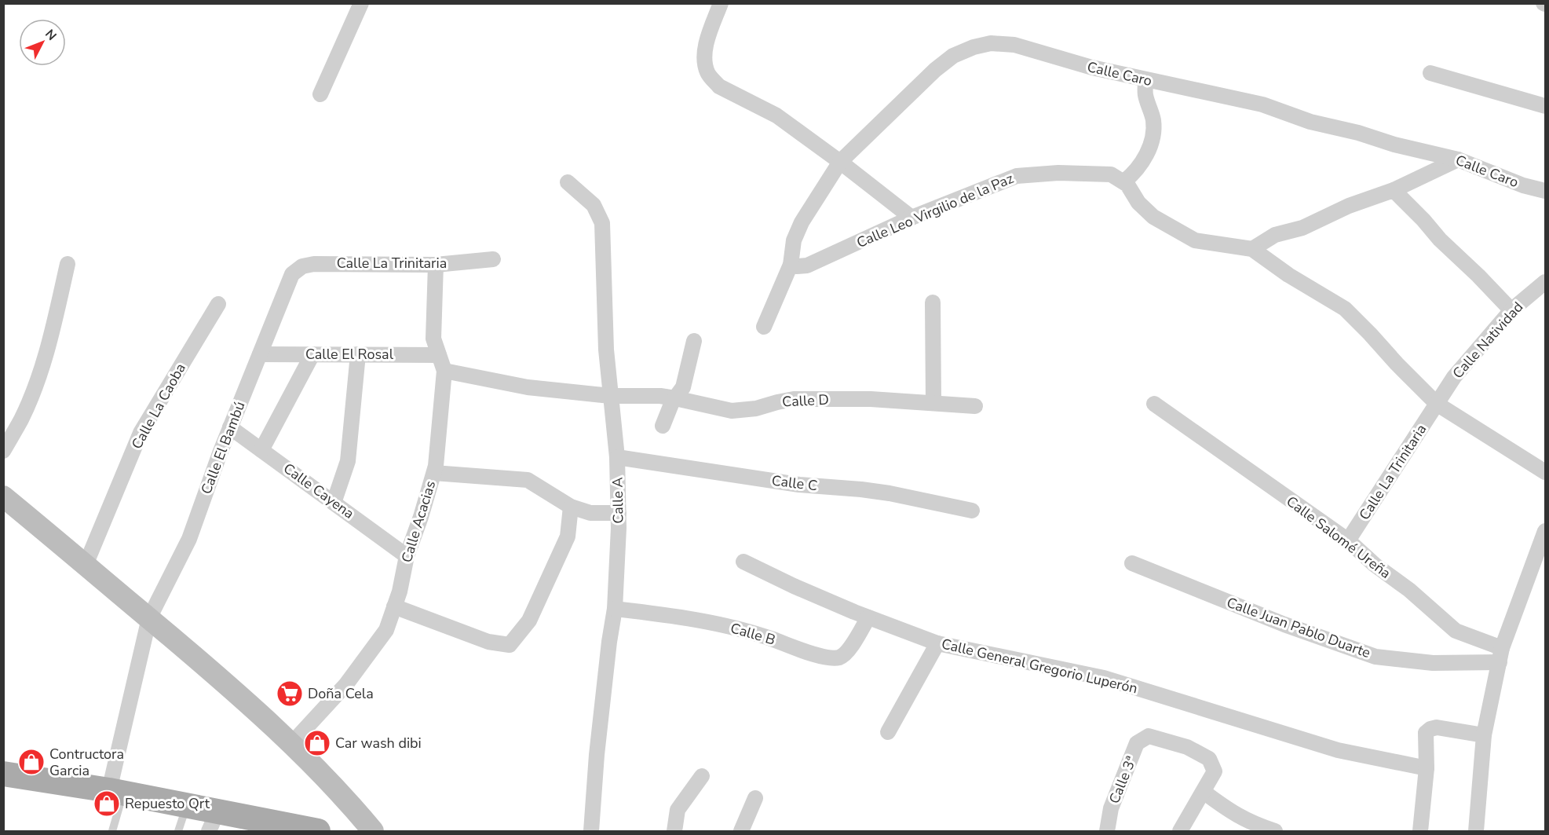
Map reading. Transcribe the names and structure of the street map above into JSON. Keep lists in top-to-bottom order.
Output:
{
  "streets": {
    "street": [
      "Calle Caro",
      "Calle Leo Virgilio de la Paz",
      "Calle La Trinitaria",
      "Calle Natividad",
      "Calle El Rosal",
      "Calle D",
      "Calle La Caoba",
      "Calle El Bambú",
      "Calle C",
      "Calle Cayena",
      "Calle A",
      "Calle Acacias",
      "Calle Salomé Ureña",
      "Calle Juan Pablo Duarte",
      "Calle B",
      "Calle General Gregorio Luperón",
      "Calle 3ª"
    ]
  },
  "crossings": [
    ["Calle Caro", "Calle Leo Virgilio de la Paz"],
    ["Calle La Trinitaria", "Calle Natividad"],
    ["Calle La Trinitaria", "Calle El Bambú"],
    ["Calle La Trinitaria", "Calle Acacias"],
    ["Calle La Trinitaria", "Calle Salomé Ureña"],
    ["Calle El Rosal", "Calle El Bambú"],
    ["Calle El Rosal", "Calle Acacias"],
    ["Calle D", "Calle A"],
    ["Calle D", "Calle Acacias"],
    ["Calle El Bambú", "Calle Cayena"],
    ["Calle C", "Calle A"],
    ["Calle Cayena", "Calle Acacias"],
    ["Calle A", "Calle B"],
    ["Calle Salomé Ureña", "Calle Juan Pablo Duarte"],
    ["Calle B", "Calle General Gregorio Luperón"]
  ],
  "places": {
    "supermarket": ["Doña Cela"],
    "shop": ["Car wash dibi", "Contructora Garcia", "Repuesto Qrt"]
  },
  "north": "top right"
}
